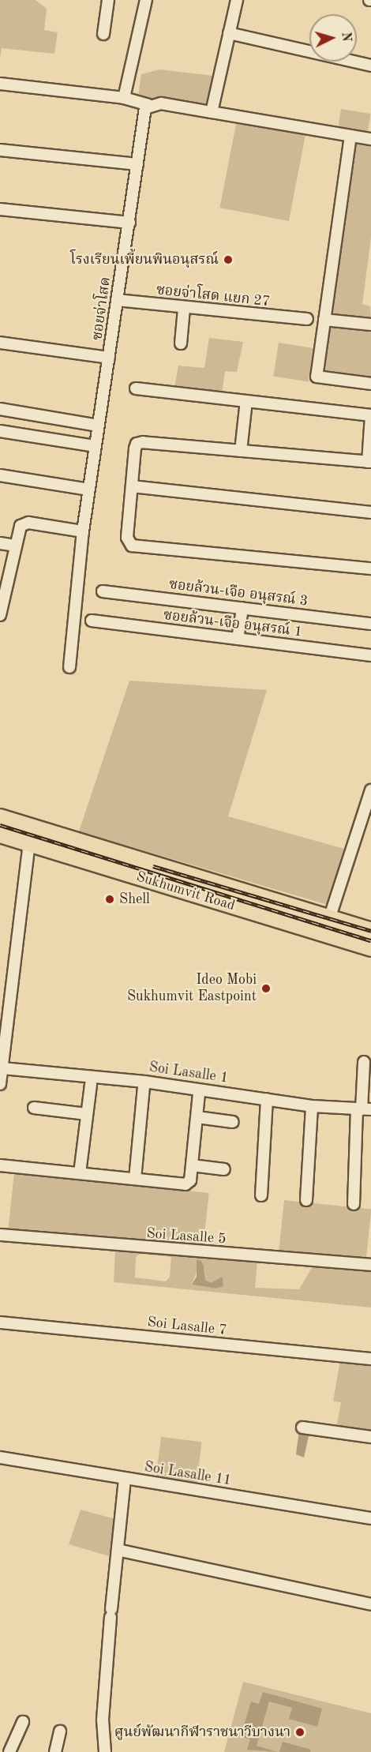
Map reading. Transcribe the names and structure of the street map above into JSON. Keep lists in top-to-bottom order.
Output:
{
  "streets": {
    "highway": ["Sukhumvit Road"],
    "street": [
      "ซอยจ่าโสด แยก 27",
      "ซอยจ่าโสด",
      "ซอยล้วน-เจือ อนุสรณ์ 3",
      "ซอยล้วน-เจือ อนุสรณ์ 1",
      "Soi Lasalle 1",
      "Soi Lasalle 5",
      "Soi Lasalle 7",
      "Soi Lasalle 11"
    ]
  },
  "crossings": [
    ["ซอยจ่าโสด แยก 27", "ซอยจ่าโสด"]
  ],
  "places": [
    "โรงเรียนเพี้ยนพินอนุสรณ์",
    "Shell",
    "Ideo Mobi Sukhumvit Eastpoint",
    "ศูนย์พัฒนากีฬาราชนาวีบางนา"
  ],
  "north": "right"
}
